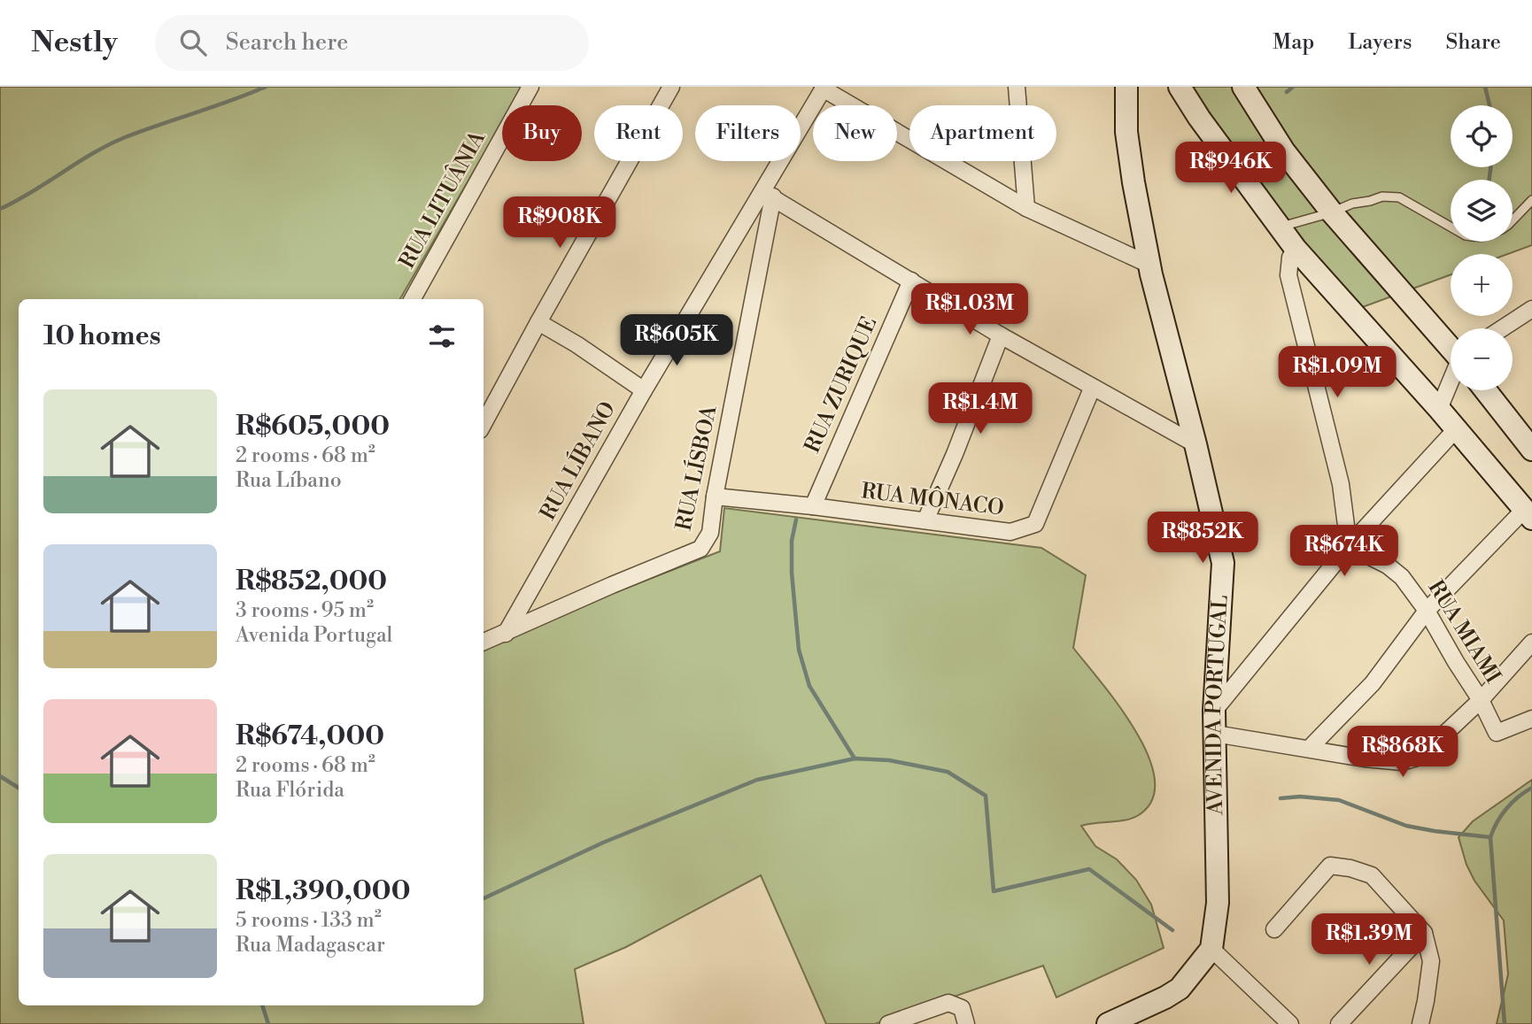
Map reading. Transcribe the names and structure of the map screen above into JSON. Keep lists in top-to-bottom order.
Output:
{
  "streets": {
    "street": [
      "RUA LITUÂNIA",
      "RUA ZURIQUE",
      "RUA LÍBANO",
      "RUA LÍSBOA",
      "RUA MÔNACO",
      "RUA MIAMI",
      "AVENIDA PORTUGAL"
    ]
  },
  "crossings": [
    ["RUA ZURIQUE", "RUA MÔNACO"],
    ["RUA LÍBANO", "RUA LÍSBOA"],
    ["RUA LÍSBOA", "RUA MÔNACO"]
  ],
  "page": {
    "header": "Nestly",
    "search": "Search here",
    "nav": ["Map", "Layers", "Share"],
    "map_buttons": ["+", "−"],
    "chip": [
      "Buy",
      "Rent",
      "Filters",
      "New",
      "Apartment"
    ],
    "price": [
      "R$946K",
      "R$908K",
      "R$1.03M",
      "R$605K",
      "R$1.09M",
      "R$1.4M",
      "R$852K",
      "R$674K",
      "R$868K",
      "R$1.39M"
    ],
    "heading": "10 homes",
    "list": [
      {
        "name": "R$605,000",
        "note": "2 rooms · 68 m² · Rua Líbano"
      },
      {
        "name": "R$852,000",
        "note": "3 rooms · 95 m² · Avenida Portugal"
      },
      {
        "name": "R$674,000",
        "note": "2 rooms · 68 m² · Rua Flórida"
      },
      {
        "name": "R$1,390,000",
        "note": "5 rooms · 133 m² · Rua Madagascar"
      }
    ]
  }
}
